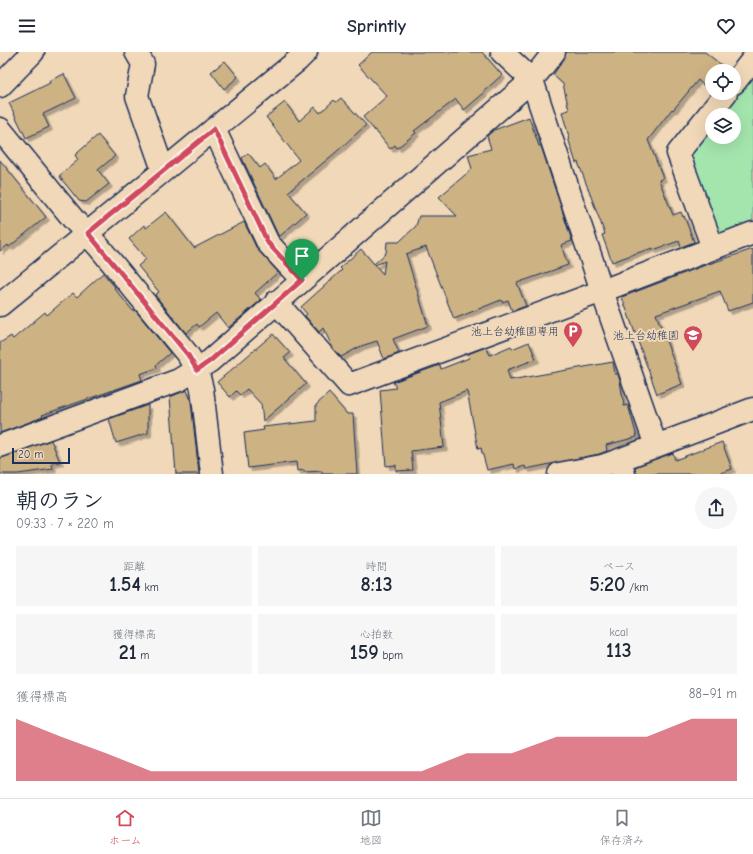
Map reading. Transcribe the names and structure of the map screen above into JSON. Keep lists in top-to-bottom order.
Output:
{
  "places": {
    "parking": ["池上台幼稚園専用"],
    "school or university": ["池上台幼稚園"]
  },
  "scale_bar": "20 m",
  "page": {
    "header": "Sprintly",
    "scale": "20 m",
    "heading": ["朝のラン", "09:33 · 7 × 220 m"],
    "stats": [
      ["距離", "1.54 km"],
      ["時間", "8:13"],
      ["ペース", "5:20 /km"],
      ["獲得標高", "21 m"],
      ["心拍数", "159 bpm"],
      ["kcal", "113"]
    ],
    "chart": ["獲得標高", "88–91 m"],
    "tabs": ["ホーム", "地図", "保存済み"]
  }
}
